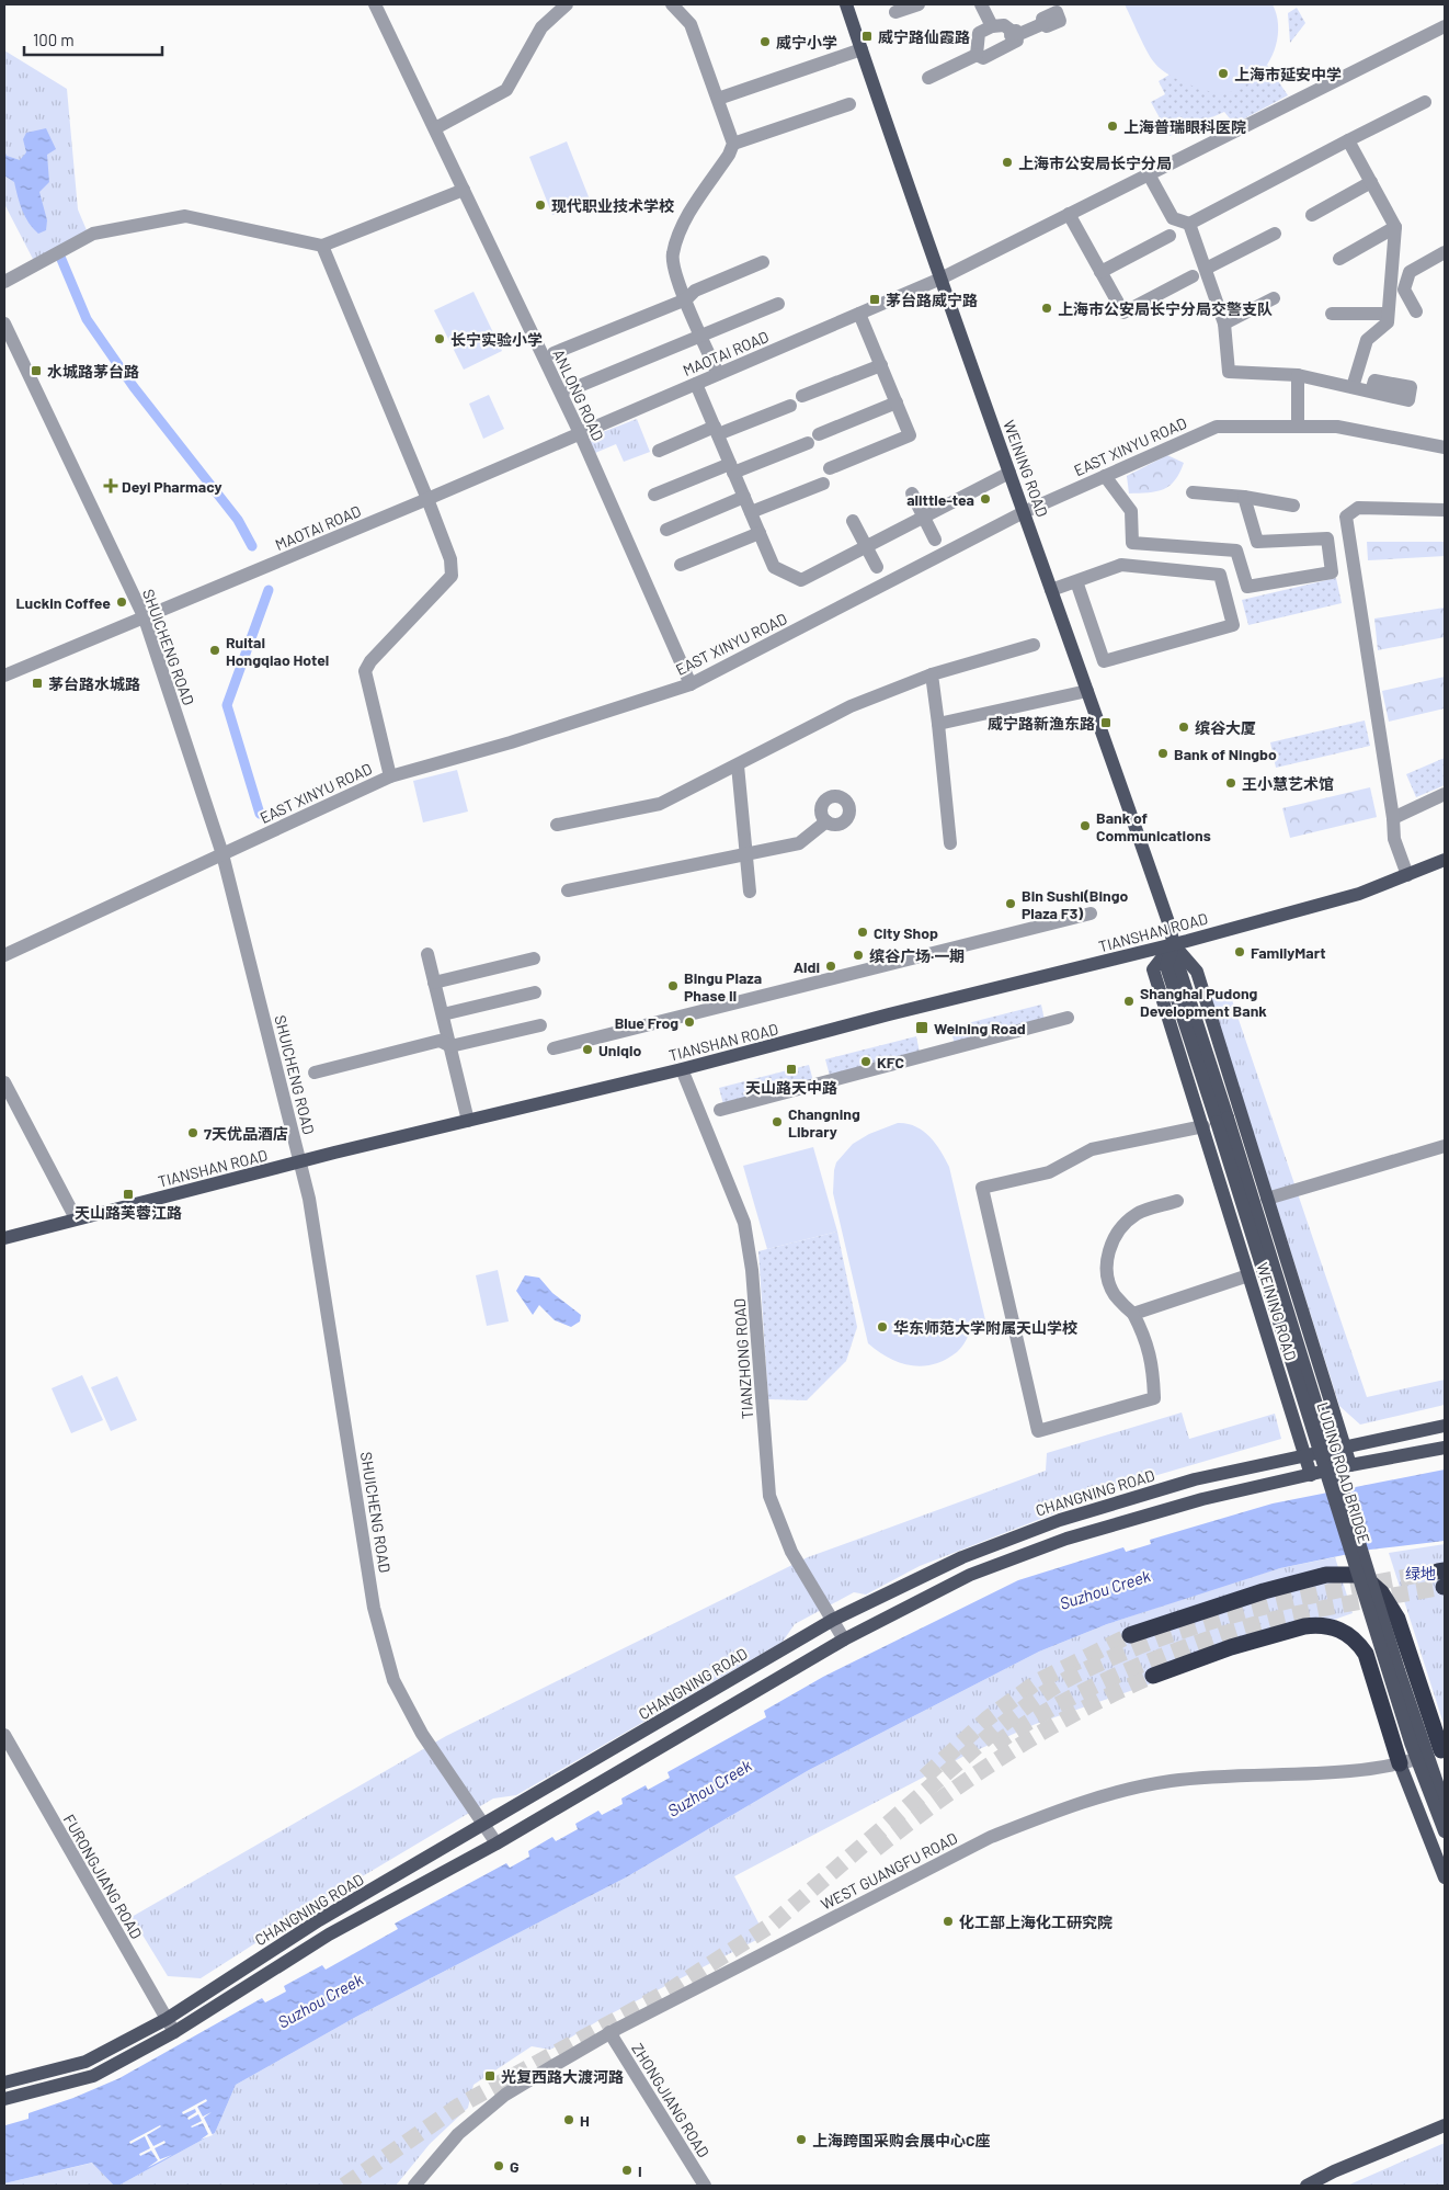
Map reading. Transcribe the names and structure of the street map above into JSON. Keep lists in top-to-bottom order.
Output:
{
  "streets": {
    "main road": [
      "WEINING ROAD",
      "TIANSHAN ROAD",
      "LUDING ROAD BRIDGE",
      "CHANGNING ROAD"
    ],
    "street": [
      "MAOTAI ROAD",
      "ANLONG ROAD",
      "EAST XINYU ROAD",
      "SHUICHENG ROAD",
      "TIANZHONG ROAD",
      "WEST GUANGFU ROAD",
      "FURONGJIANG ROAD",
      "ZHONGJIANG ROAD"
    ]
  },
  "crossings": [
    ["MAOTAI ROAD", "ANLONG ROAD"],
    ["MAOTAI ROAD", "WEINING ROAD"],
    ["MAOTAI ROAD", "SHUICHENG ROAD"],
    ["ANLONG ROAD", "EAST XINYU ROAD"],
    ["EAST XINYU ROAD", "WEINING ROAD"],
    ["EAST XINYU ROAD", "SHUICHENG ROAD"],
    ["WEINING ROAD", "TIANSHAN ROAD"],
    ["WEINING ROAD", "LUDING ROAD BRIDGE"],
    ["WEINING ROAD", "CHANGNING ROAD"],
    ["SHUICHENG ROAD", "TIANSHAN ROAD"],
    ["SHUICHENG ROAD", "CHANGNING ROAD"],
    ["TIANSHAN ROAD", "TIANZHONG ROAD"],
    ["TIANZHONG ROAD", "CHANGNING ROAD"],
    ["CHANGNING ROAD", "FURONGJIANG ROAD"],
    ["WEST GUANGFU ROAD", "ZHONGJIANG ROAD"]
  ],
  "water": ["Suzhou Creek"],
  "parks": ["绿地"],
  "places": {
    "transit": [
      "威宁路仙霞路",
      "茅台路威宁路",
      "水城路茅台路",
      "茅台路水城路",
      "威宁路新渔东路",
      "Weining Road",
      "天山路天中路",
      "天山路芙蓉江路",
      "光复西路大渡河路"
    ],
    "other": [
      "威宁小学",
      "上海市延安中学",
      "上海普瑞眼科医院",
      "上海市公安局长宁分局",
      "现代职业技术学校",
      "上海市公安局长宁分局交警支队",
      "长宁实验小学",
      "alittle-tea",
      "Luckin Coffee",
      "Ruitai Hongqiao Hotel",
      "缤谷大厦",
      "Bank of Ningbo",
      "王小慧艺术馆",
      "Bank of Communications",
      "Bin Sushi(Bingo Plaza F3)",
      "City Shop",
      "FamilyMart",
      "缤谷广场·一期",
      "Aldi",
      "Bingu Plaza Phase II",
      "Shanghai Pudong Development Bank",
      "Blue Frog",
      "Uniqlo",
      "KFC",
      "Changning Library",
      "7天优品酒店",
      "华东师范大学附属天山学校",
      "化工部上海化工研究院",
      "H",
      "上海跨国采购会展中心C座",
      "G",
      "I"
    ],
    "health": ["Deyi Pharmacy"]
  },
  "scale_bar": "100 m"
}
